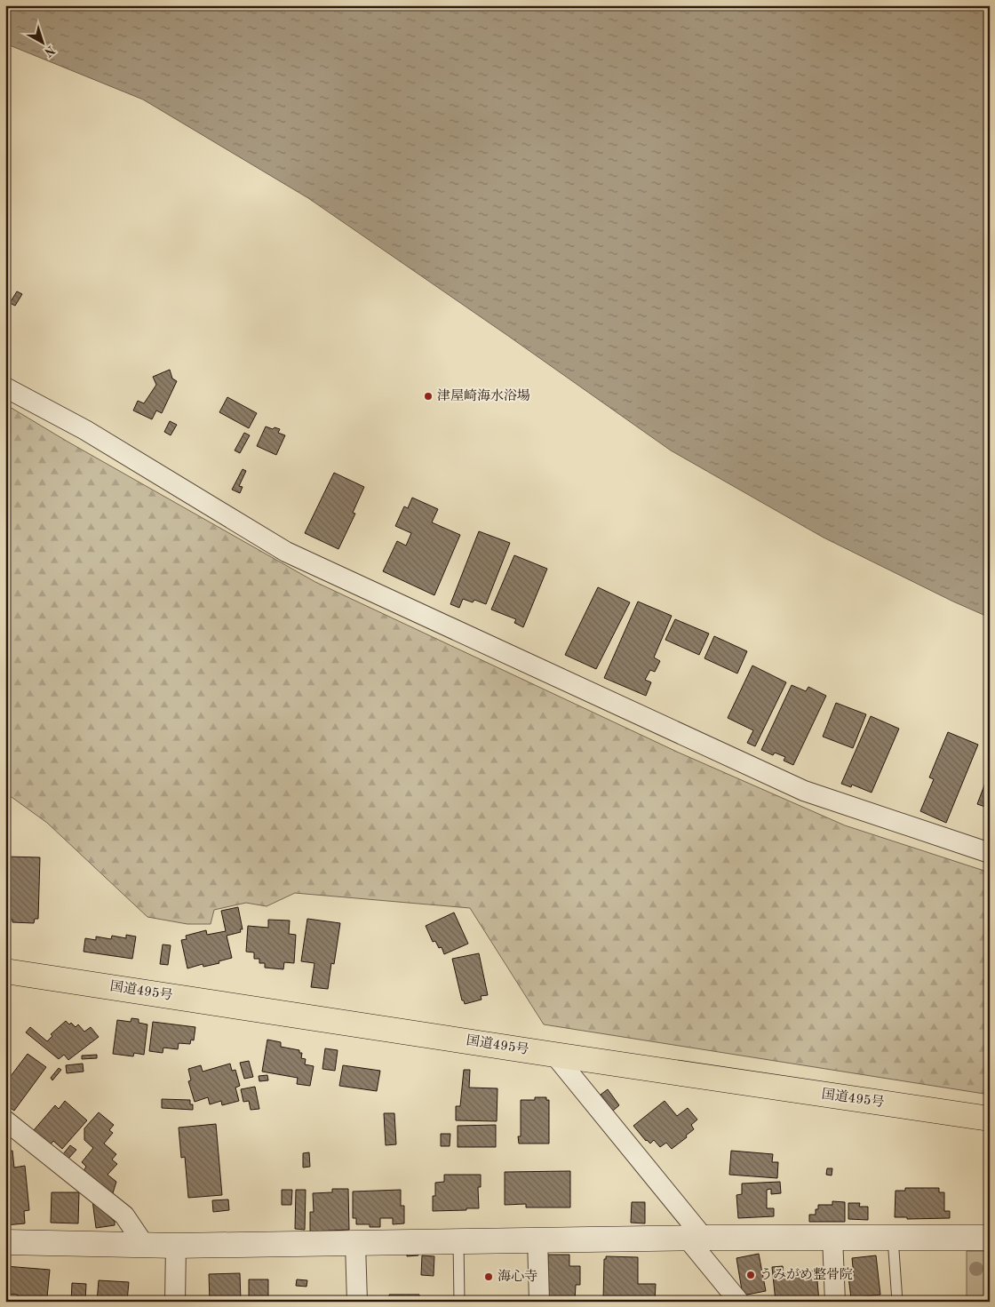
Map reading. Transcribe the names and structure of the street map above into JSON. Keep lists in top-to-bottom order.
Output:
{
  "streets": {
    "highway": ["国道495号"]
  },
  "places": ["津屋崎海水浴場", "うみがめ整骨院", "海心寺"],
  "north": "bottom right"
}
